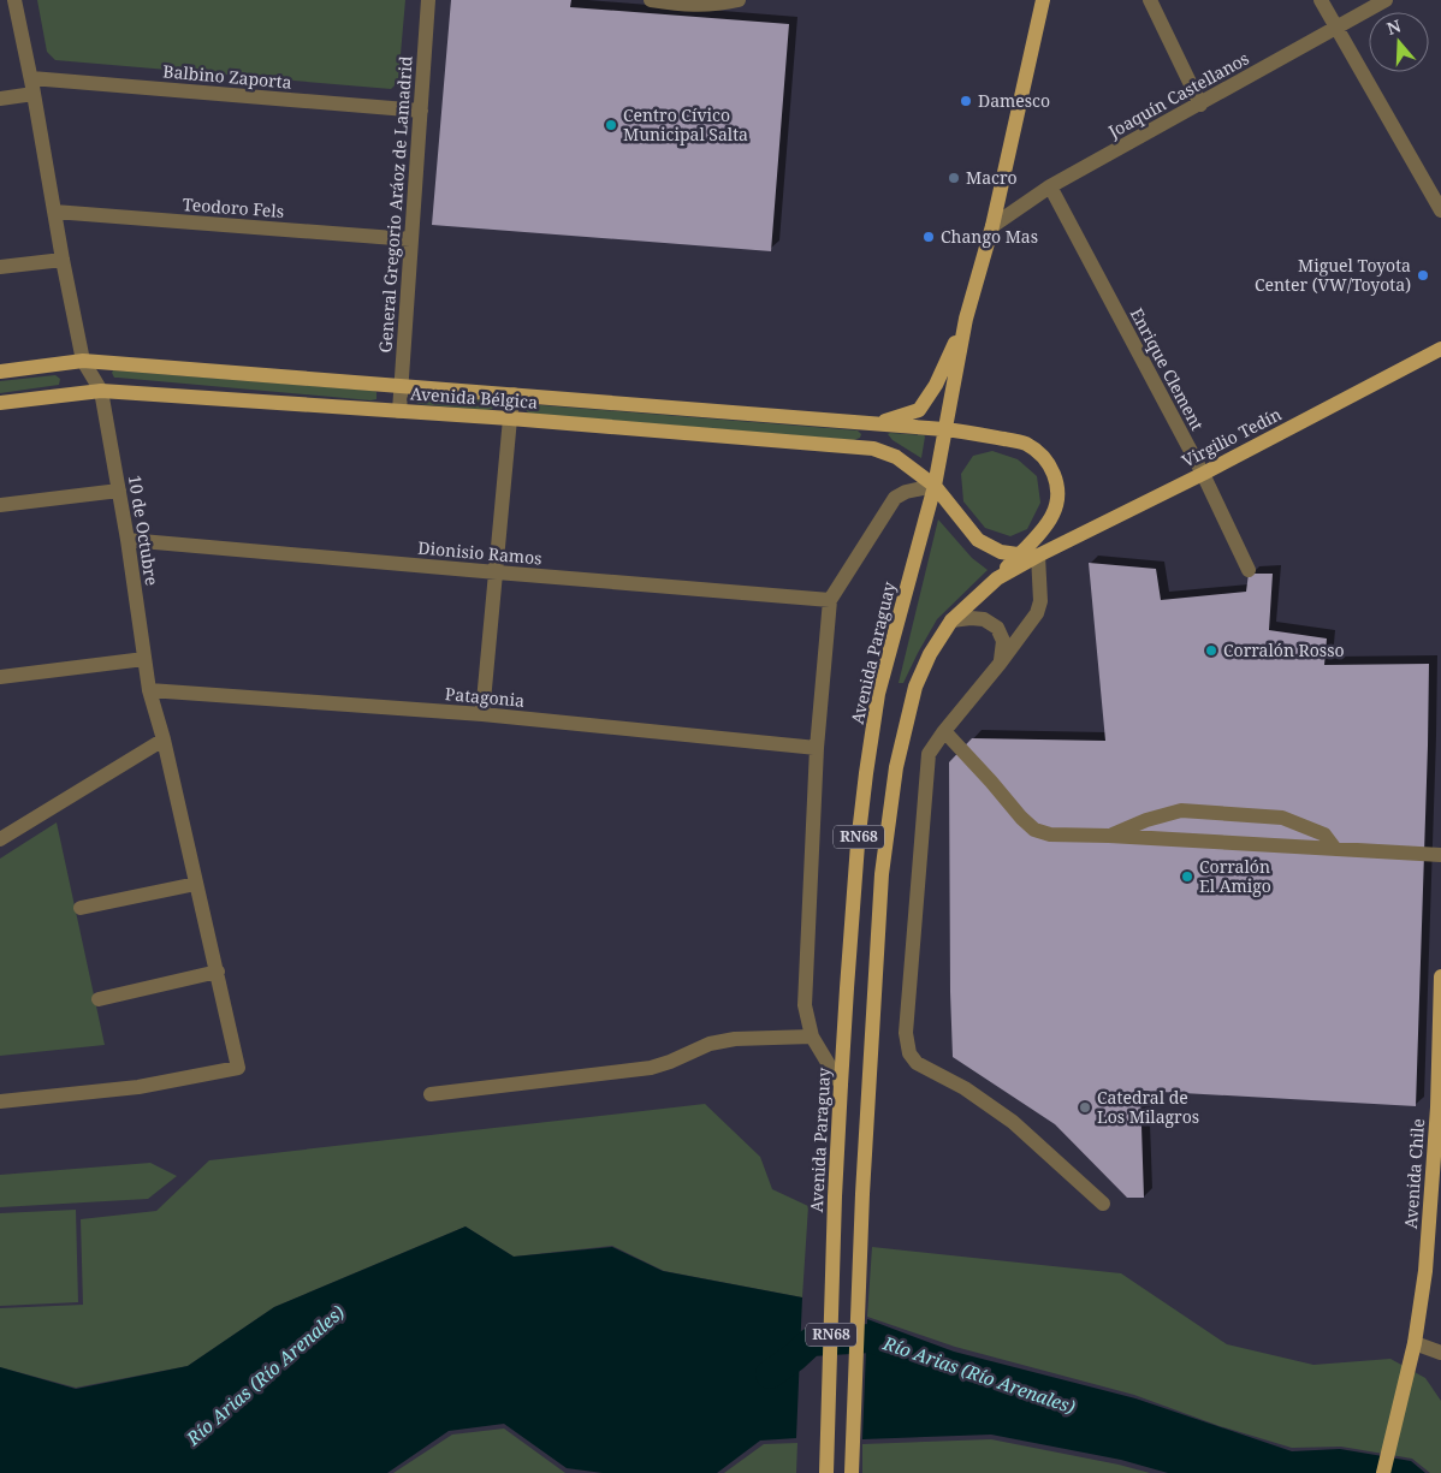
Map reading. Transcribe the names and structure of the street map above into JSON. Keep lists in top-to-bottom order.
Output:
{
  "streets": {
    "main road": [
      "Avenida Bélgica",
      "Virgilio Tedín",
      "Avenida Paraguay",
      "RN68",
      "Avenida Chile"
    ],
    "street": [
      "Balbino Zaporta",
      "Joaquín Castellanos",
      "General Gregorio Aráoz de Lamadrid",
      "Teodoro Fels",
      "Enrique Clement",
      "10 de Octubre",
      "Dionisio Ramos",
      "Patagonia"
    ]
  },
  "crossings": [
    ["Balbino Zaporta", "General Gregorio Aráoz de Lamadrid"],
    ["Balbino Zaporta", "10 de Octubre"],
    ["Joaquín Castellanos", "Enrique Clement"],
    ["Joaquín Castellanos", "Avenida Paraguay"],
    ["General Gregorio Aráoz de Lamadrid", "Teodoro Fels"],
    ["General Gregorio Aráoz de Lamadrid", "Avenida Bélgica"],
    ["Teodoro Fels", "10 de Octubre"],
    ["Enrique Clement", "Virgilio Tedín"],
    ["Avenida Bélgica", "10 de Octubre"],
    ["Avenida Bélgica", "Avenida Paraguay"],
    ["Virgilio Tedín", "RN68"],
    ["10 de Octubre", "Dionisio Ramos"],
    ["10 de Octubre", "Patagonia"]
  ],
  "water": ["Río Arias (Río Arenales)"],
  "places": [
    "Damesco",
    "Centro Cívico Municipal Salta",
    "Macro",
    "Chango Mas",
    "Miguel Toyota Center (VW/Toyota)",
    "Corralón Rosso",
    "Corralón El Amigo",
    "Catedral de Los Milagros"
  ],
  "north": "top"
}
